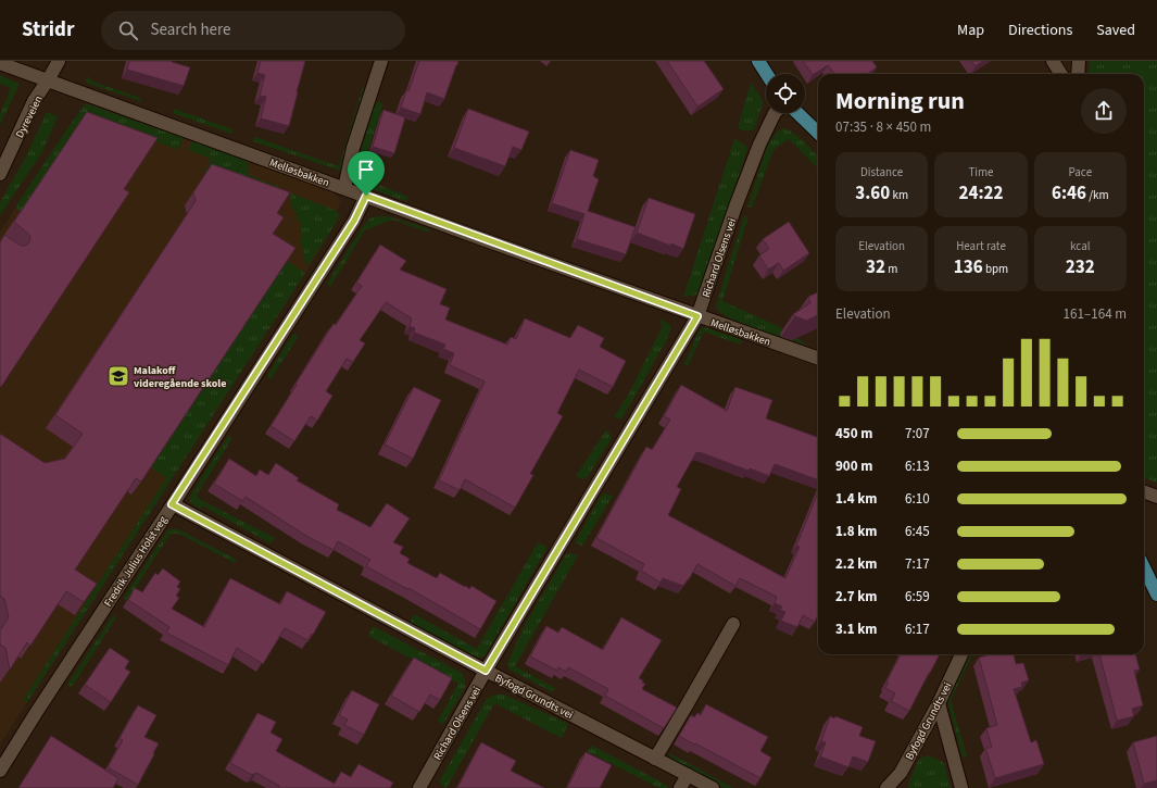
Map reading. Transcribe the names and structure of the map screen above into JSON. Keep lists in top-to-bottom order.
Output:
{
  "streets": {
    "street": [
      "Dyreveien",
      "Melløsbakken",
      "Richard Olsens vei",
      "Fredrik Julius Holst veg",
      "Byfogd Grundts vei"
    ]
  },
  "crossings": [
    ["Dyreveien", "Melløsbakken"],
    ["Melløsbakken", "Richard Olsens vei"],
    ["Melløsbakken", "Fredrik Julius Holst veg"],
    ["Richard Olsens vei", "Byfogd Grundts vei"],
    ["Fredrik Julius Holst veg", "Byfogd Grundts vei"]
  ],
  "places": {
    "school or university": ["Malakoff videregående skole"]
  },
  "page": {
    "header": "Stridr",
    "search": "Search here",
    "nav": ["Map", "Directions", "Saved"],
    "heading": ["Morning run", "07:35 · 8 × 450 m"],
    "stats": [
      ["Distance", "3.60 km"],
      ["Time", "24:22"],
      ["Pace", "6:46 /km"],
      ["Elevation", "32 m"],
      ["Heart rate", "136 bpm"],
      ["kcal", "232"]
    ],
    "chart": ["Elevation", "161–164 m"],
    "list": [
      {
        "name": "450 m",
        "note": "7:07"
      },
      {
        "name": "900 m",
        "note": "6:13"
      },
      {
        "name": "1.4 km",
        "note": "6:10"
      },
      {
        "name": "1.8 km",
        "note": "6:45"
      },
      {
        "name": "2.2 km",
        "note": "7:17"
      },
      {
        "name": "2.7 km",
        "note": "6:59"
      },
      {
        "name": "3.1 km",
        "note": "6:17"
      }
    ]
  }
}
